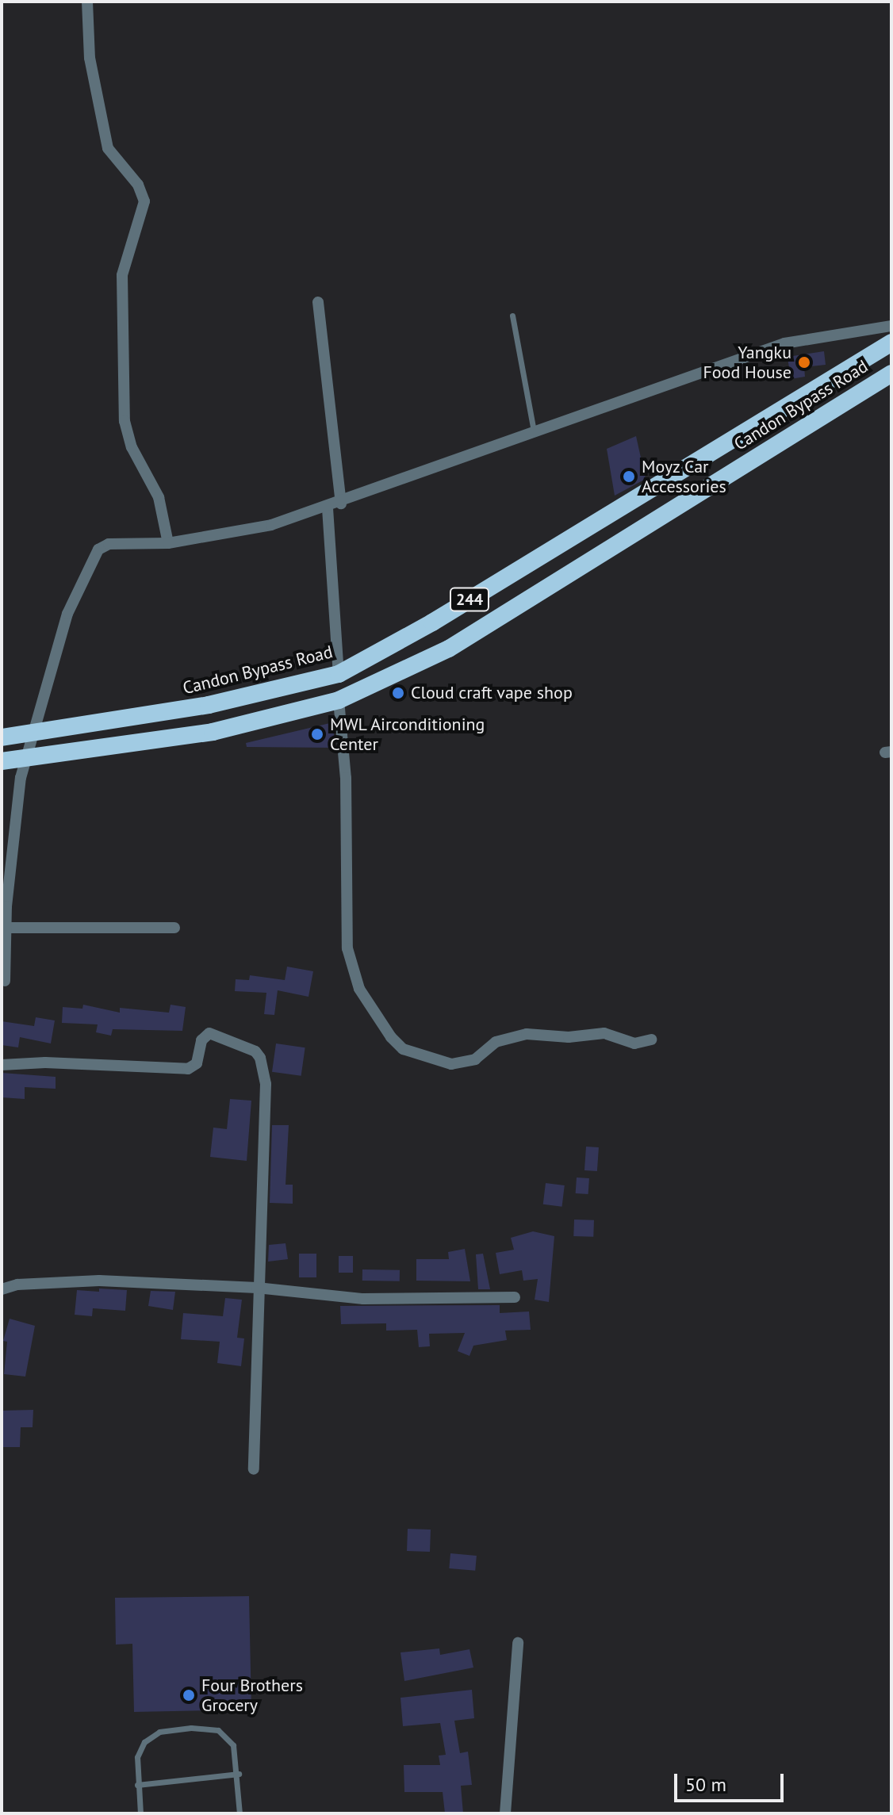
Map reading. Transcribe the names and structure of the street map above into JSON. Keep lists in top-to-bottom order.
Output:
{
  "streets": {
    "highway": ["Candon Bypass Road", "244"]
  },
  "places": [
    "Yangku Food House",
    "Moyz Car Accessories",
    "Cloud craft vape shop",
    "MWL Airconditioning Center",
    "Four Brothers Grocery"
  ],
  "scale_bar": "50 m"
}
